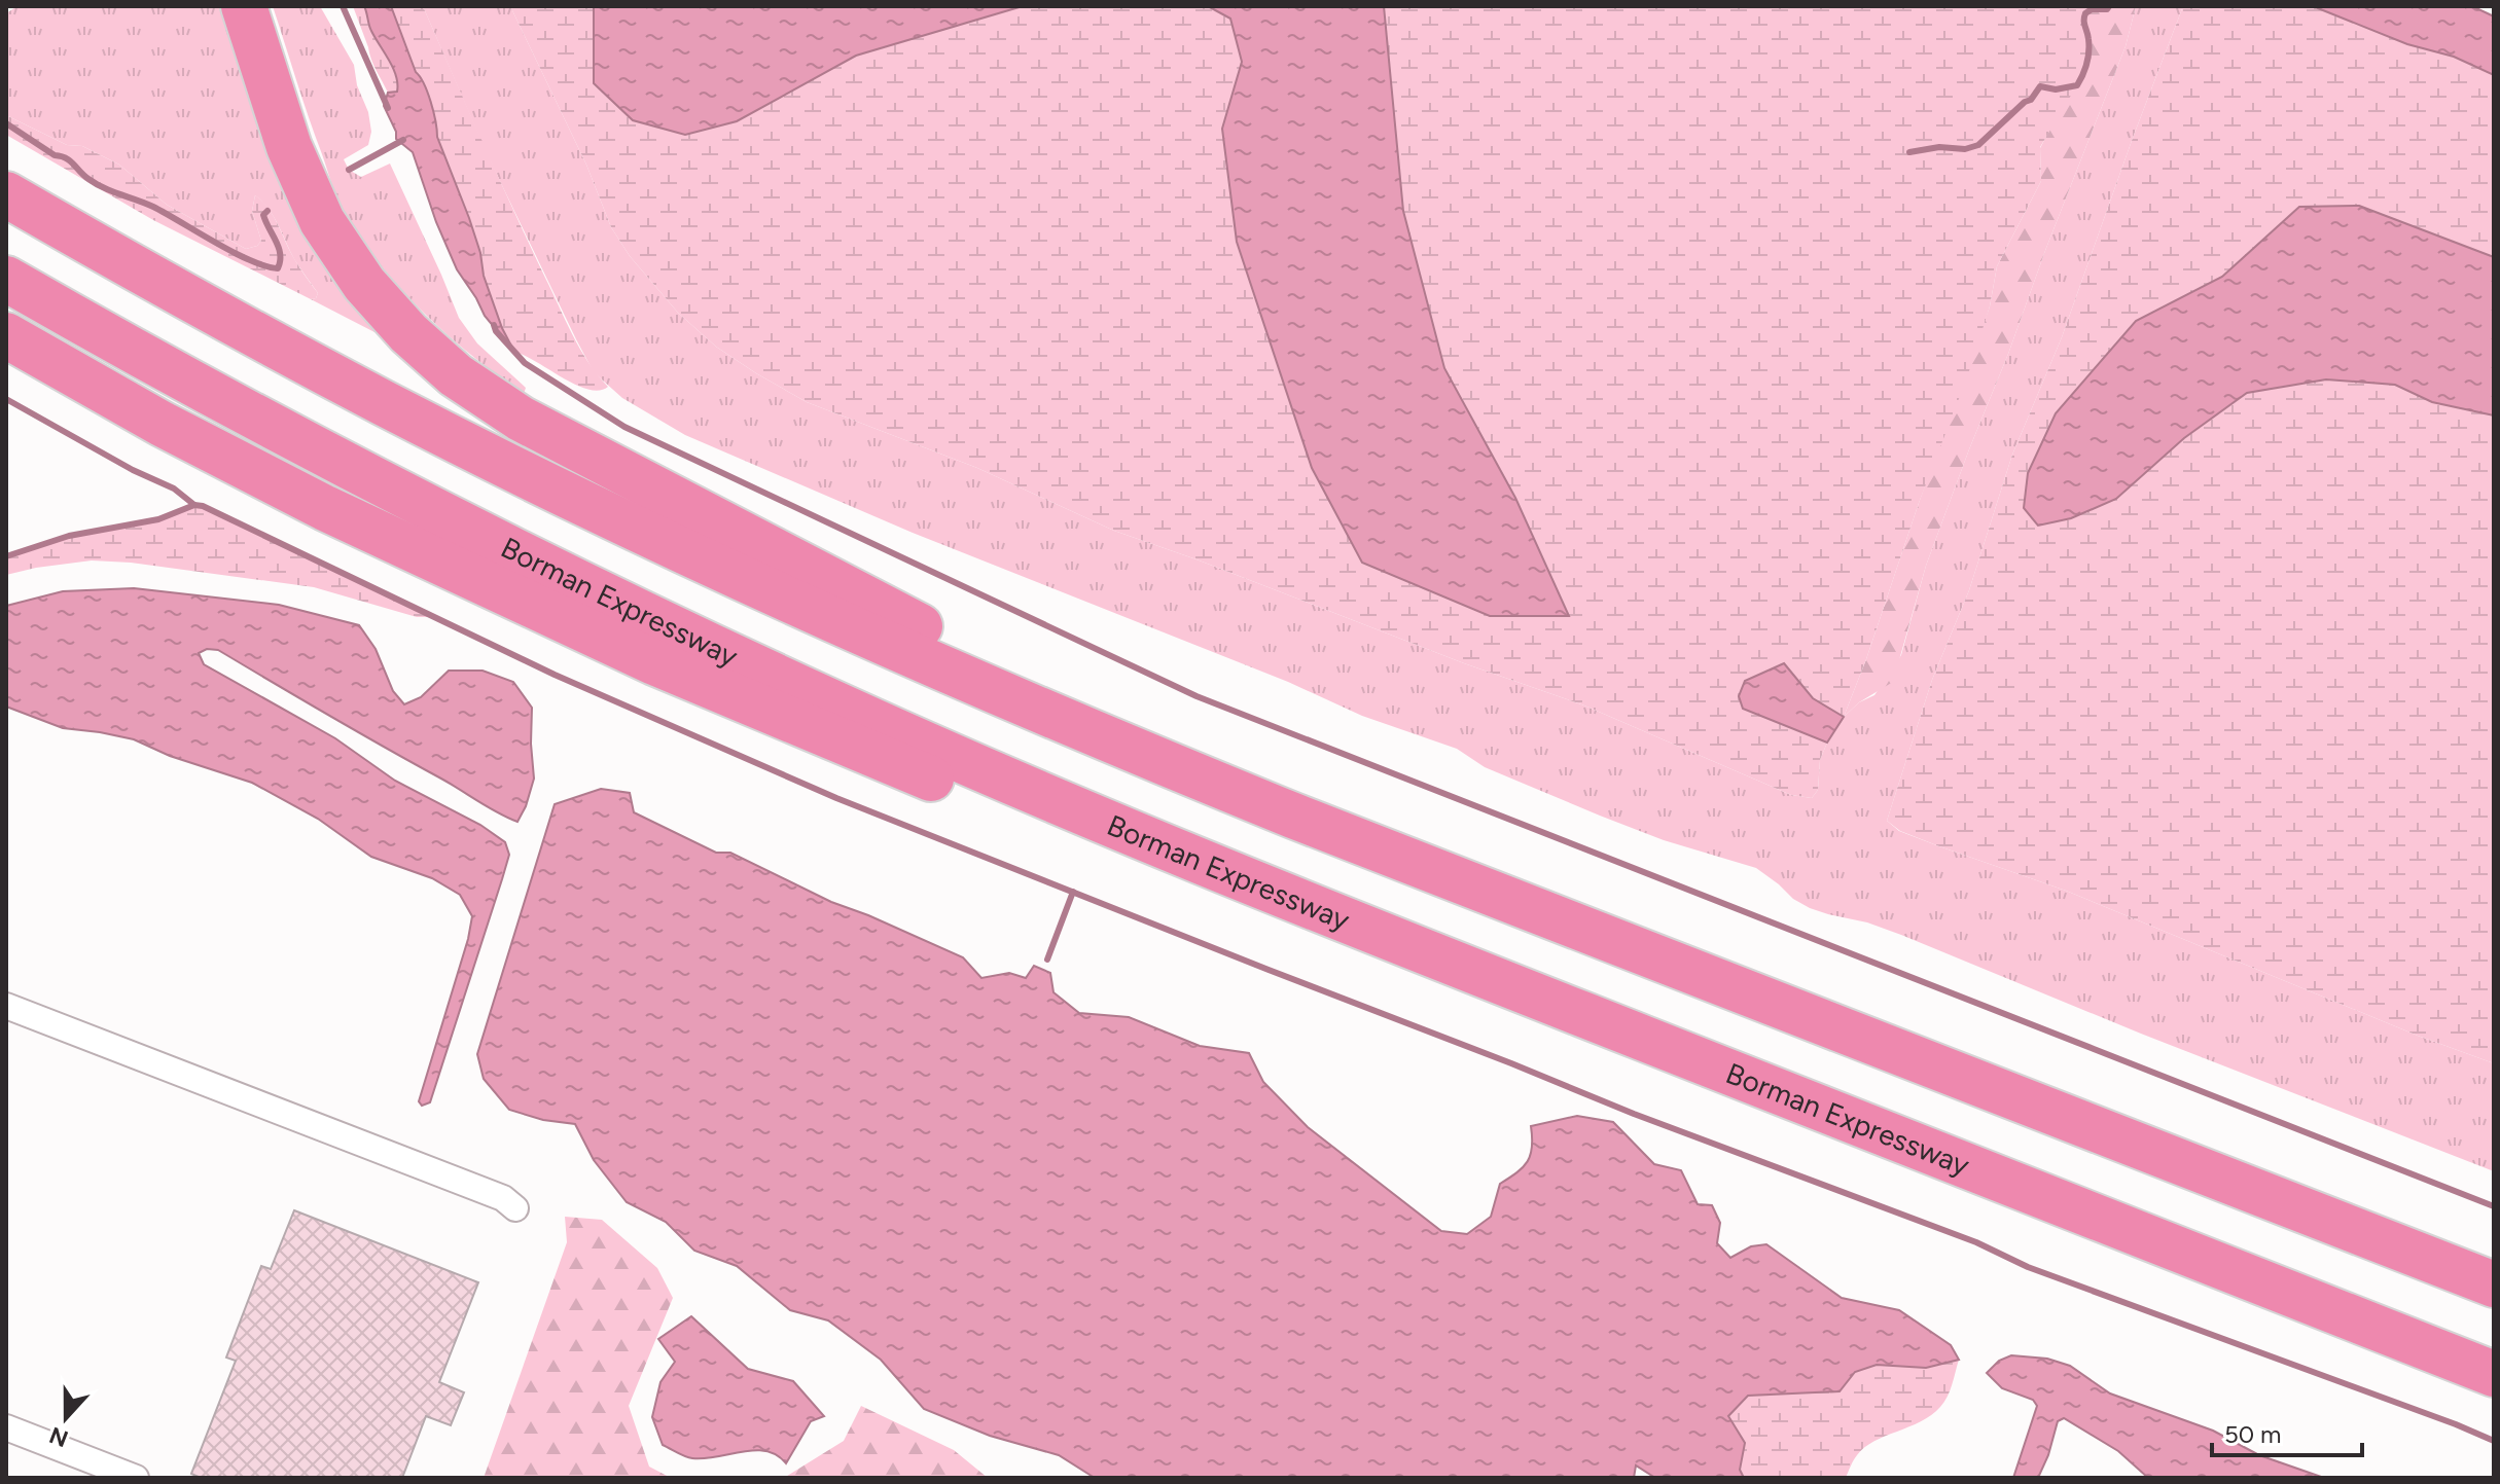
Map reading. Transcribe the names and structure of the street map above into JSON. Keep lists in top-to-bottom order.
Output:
{
  "streets": {
    "highway": ["Borman Expressway"]
  },
  "scale_bar": "50 m",
  "north": "bottom"
}
